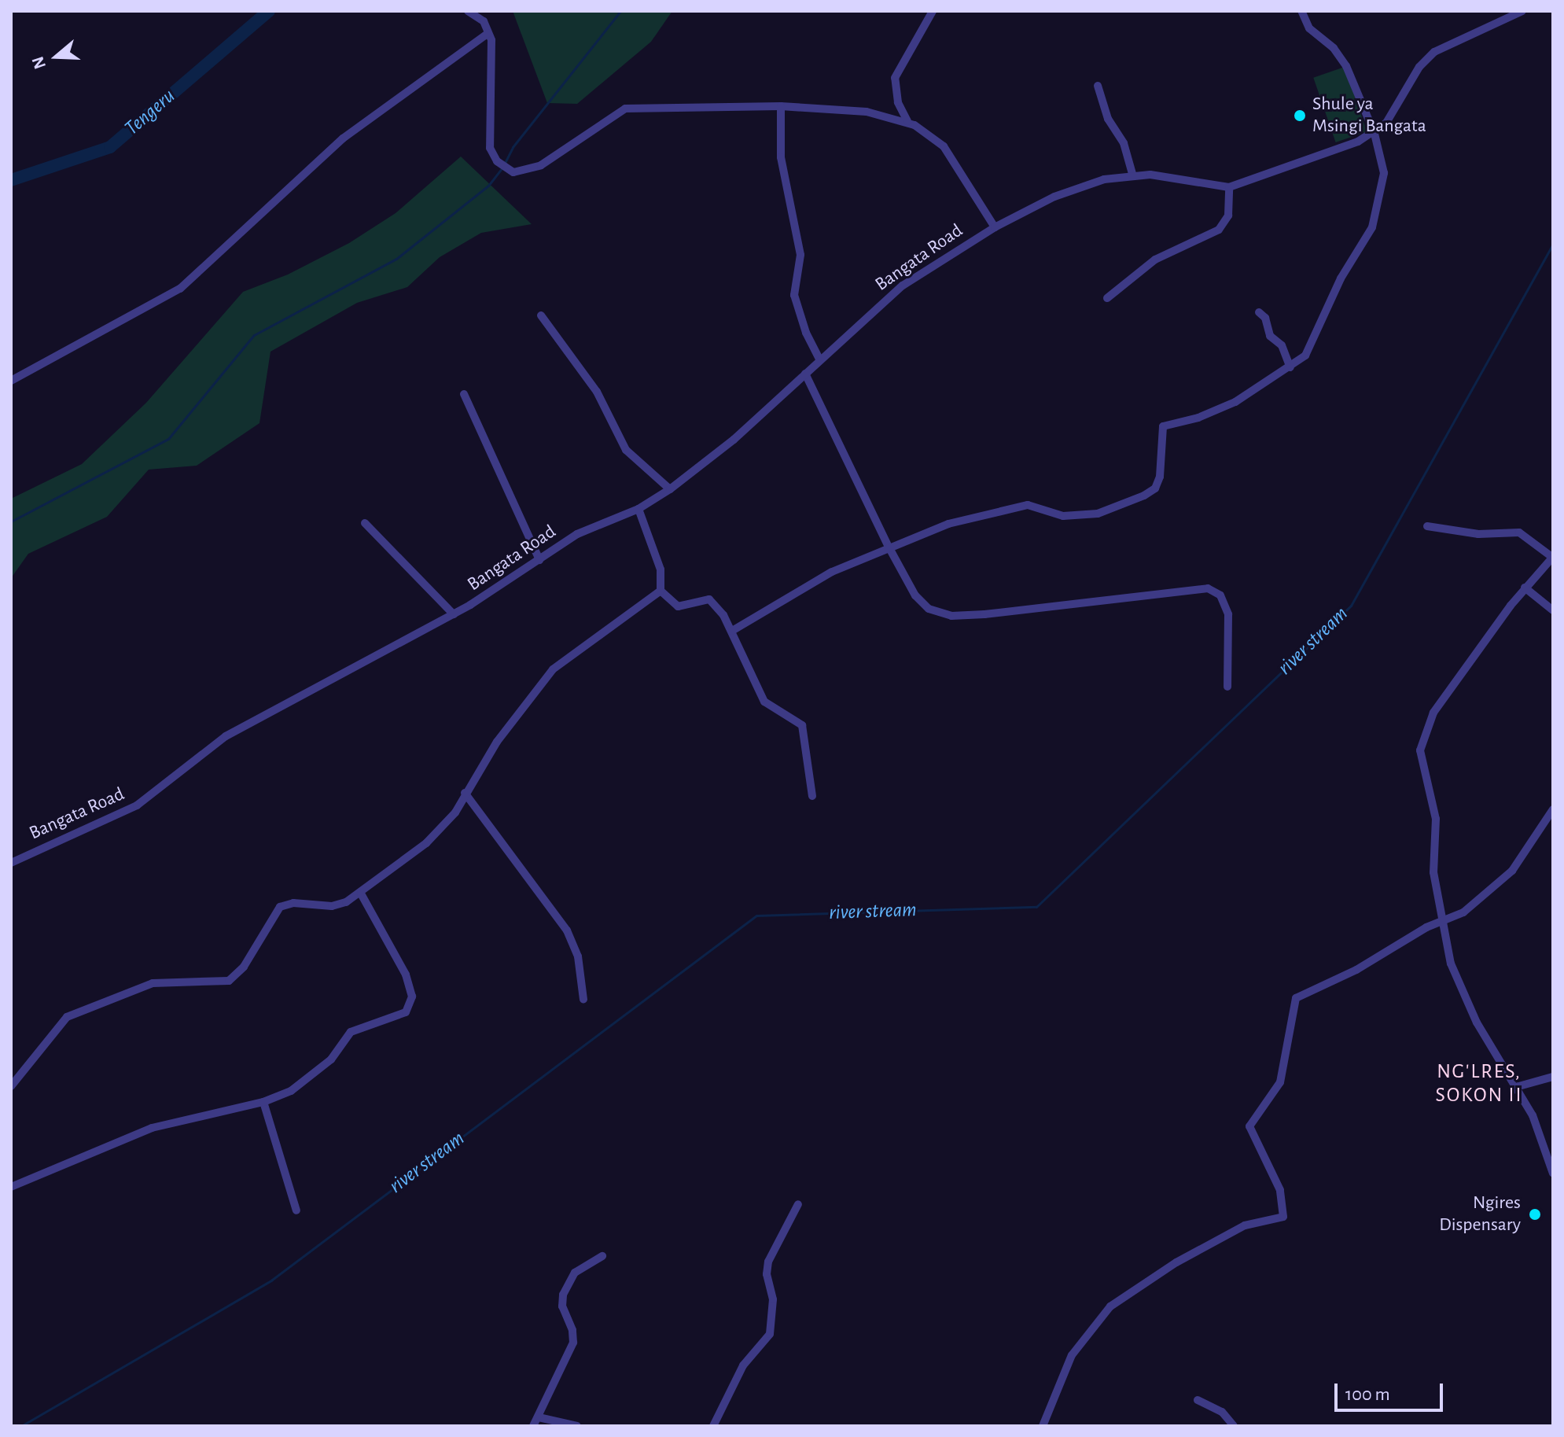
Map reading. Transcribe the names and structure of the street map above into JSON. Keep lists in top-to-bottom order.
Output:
{
  "streets": {
    "street": ["Bangata Road"]
  },
  "districts": ["NG'LRES, SOKON II"],
  "water": ["Tengeru", "river stream"],
  "places": ["Shule ya Msingi Bangata", "Ngires Dispensary"],
  "scale_bar": "100 m",
  "north": "left"
}
